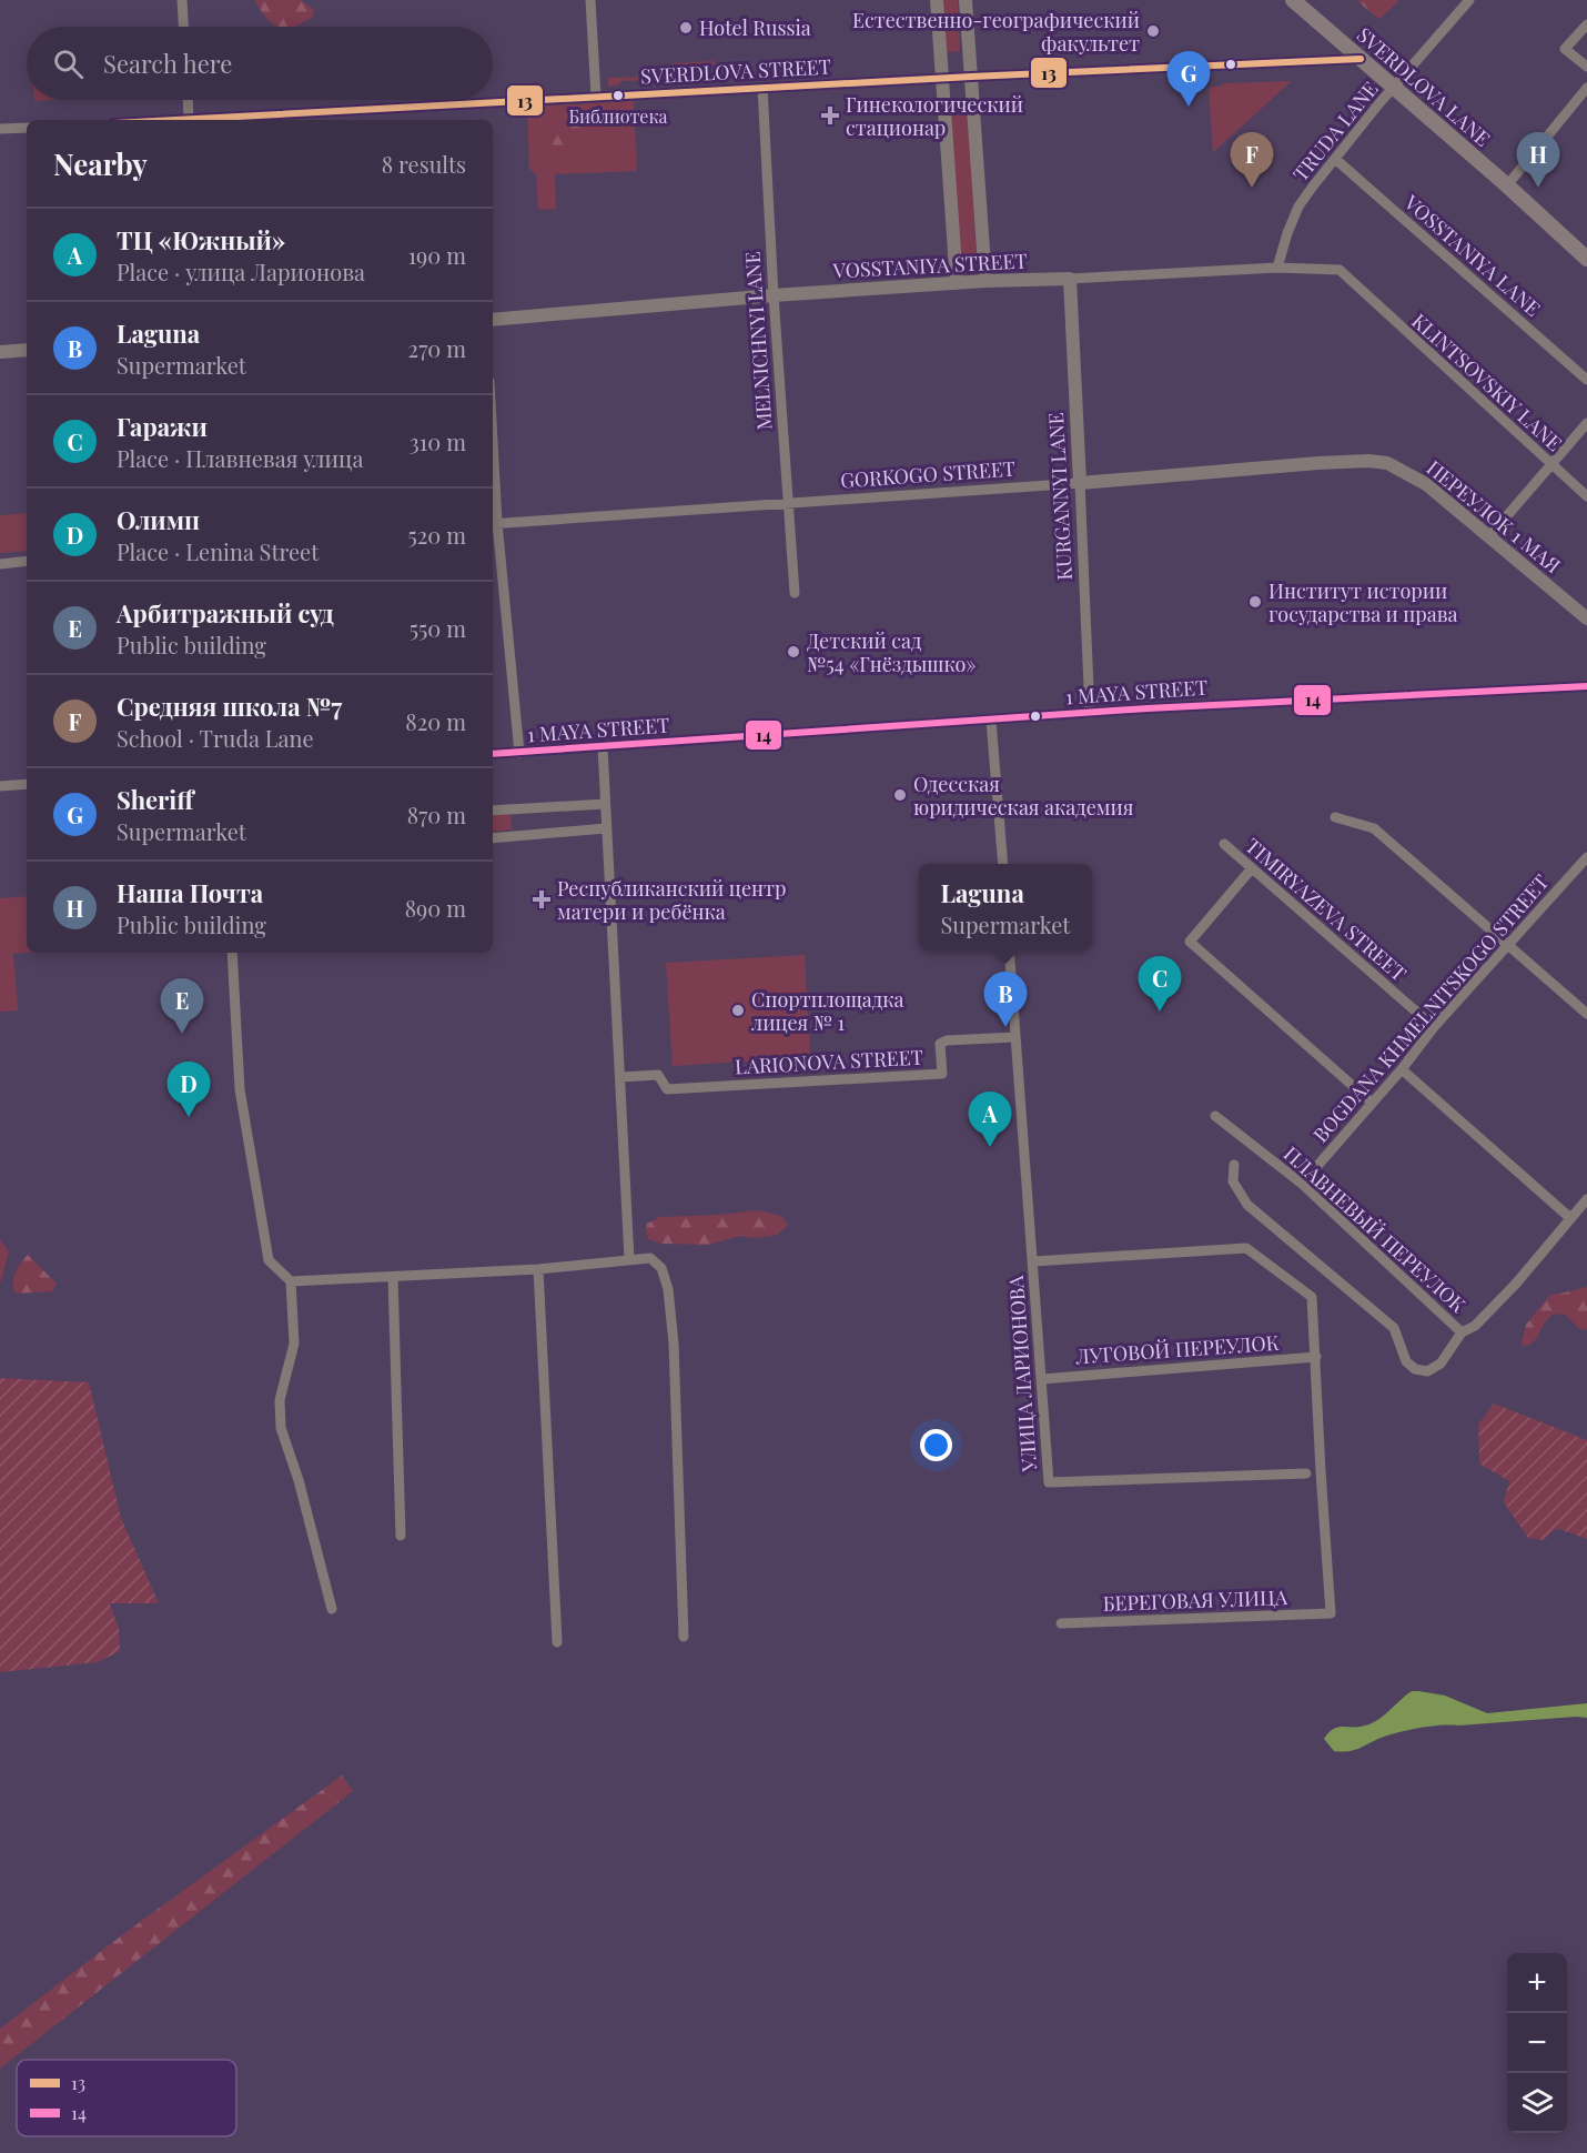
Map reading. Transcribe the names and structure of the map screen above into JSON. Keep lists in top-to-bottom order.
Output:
{
  "streets": {
    "main road": ["SVERDLOVA LANE"],
    "street": [
      "SVERDLOVA STREET",
      "TRUDA LANE",
      "VOSSTANIYA LANE",
      "VOSSTANIYA STREET",
      "MELNICHNYI LANE",
      "KLINTSOVSKIY LANE",
      "GORKOGO STREET",
      "KURGANNYI LANE",
      "ПЕРЕУЛОК 1 МАЯ",
      "1 MAYA STREET",
      "TIMIRYAZEVA STREET",
      "BOGDANA KHMELNITSKOGO STREET",
      "LARIONOVA STREET",
      "ПЛАВНЕВЫЙ ПЕРЕУЛОК",
      "ЛУГОВОЙ ПЕРЕУЛОК",
      "УЛИЦА ЛАРИОНОВА",
      "БЕРЕГОВАЯ УЛИЦА"
    ]
  },
  "crossings": [
    ["SVERDLOVA STREET", "SVERDLOVA LANE"],
    ["SVERDLOVA STREET", "MELNICHNYI LANE"],
    ["SVERDLOVA LANE", "TRUDA LANE"],
    ["TRUDA LANE", "VOSSTANIYA LANE"],
    ["TRUDA LANE", "VOSSTANIYA STREET"],
    ["VOSSTANIYA STREET", "MELNICHNYI LANE"],
    ["VOSSTANIYA STREET", "KLINTSOVSKIY LANE"],
    ["VOSSTANIYA STREET", "KURGANNYI LANE"],
    ["MELNICHNYI LANE", "GORKOGO STREET"],
    ["GORKOGO STREET", "KURGANNYI LANE"],
    ["GORKOGO STREET", "ПЕРЕУЛОК 1 МАЯ"],
    ["KURGANNYI LANE", "1 MAYA STREET"],
    ["TIMIRYAZEVA STREET", "BOGDANA KHMELNITSKOGO STREET"],
    ["BOGDANA KHMELNITSKOGO STREET", "ПЛАВНЕВЫЙ ПЕРЕУЛОК"],
    ["LARIONOVA STREET", "УЛИЦА ЛАРИОНОВА"],
    ["ЛУГОВОЙ ПЕРЕУЛОК", "УЛИЦА ЛАРИОНОВА"],
    ["УЛИЦА ЛАРИОНОВА", "БЕРЕГОВАЯ УЛИЦА"]
  ],
  "places": {
    "other": [
      "Hotel Russia",
      "Естественно-географический факультет",
      "Библиотека",
      "Институт истории государства и права",
      "Детский сад №54 «Гнёздышко»",
      "Одесская юридическая академия",
      "Спортплощадка лицея № 1"
    ],
    "health": ["Гинекологический стационар", "Республиканский центр матери и ребёнка"]
  },
  "lines": ["transit line 13", "transit line 14"],
  "legend": ["13", "14"],
  "page": {
    "search": "Search here",
    "pins": [
      "G",
      "F",
      "H",
      "C",
      "B",
      "E",
      "D",
      "A"
    ],
    "heading": ["Nearby", "8 results"],
    "list": [
      {
        "mark": "A",
        "name": "ТЦ «Южный»",
        "note": "Place · улица Ларионова",
        "value": "190 m"
      },
      {
        "mark": "B",
        "name": "Laguna",
        "note": "Supermarket",
        "value": "270 m"
      },
      {
        "mark": "C",
        "name": "Гаражи",
        "note": "Place · Плавневая улица",
        "value": "310 m"
      },
      {
        "mark": "D",
        "name": "Олимп",
        "note": "Place · Lenina Street",
        "value": "520 m"
      },
      {
        "mark": "E",
        "name": "Арбитражный суд",
        "note": "Public building",
        "value": "550 m"
      },
      {
        "mark": "F",
        "name": "Средняя школа №7",
        "note": "School · Truda Lane",
        "value": "820 m"
      },
      {
        "mark": "G",
        "name": "Sheriff",
        "note": "Supermarket",
        "value": "870 m"
      },
      {
        "mark": "H",
        "name": "Наша Почта",
        "note": "Public building",
        "value": "890 m"
      }
    ],
    "popup": ["Laguna", "Supermarket"],
    "map_buttons": ["+", "−"]
  }
}
